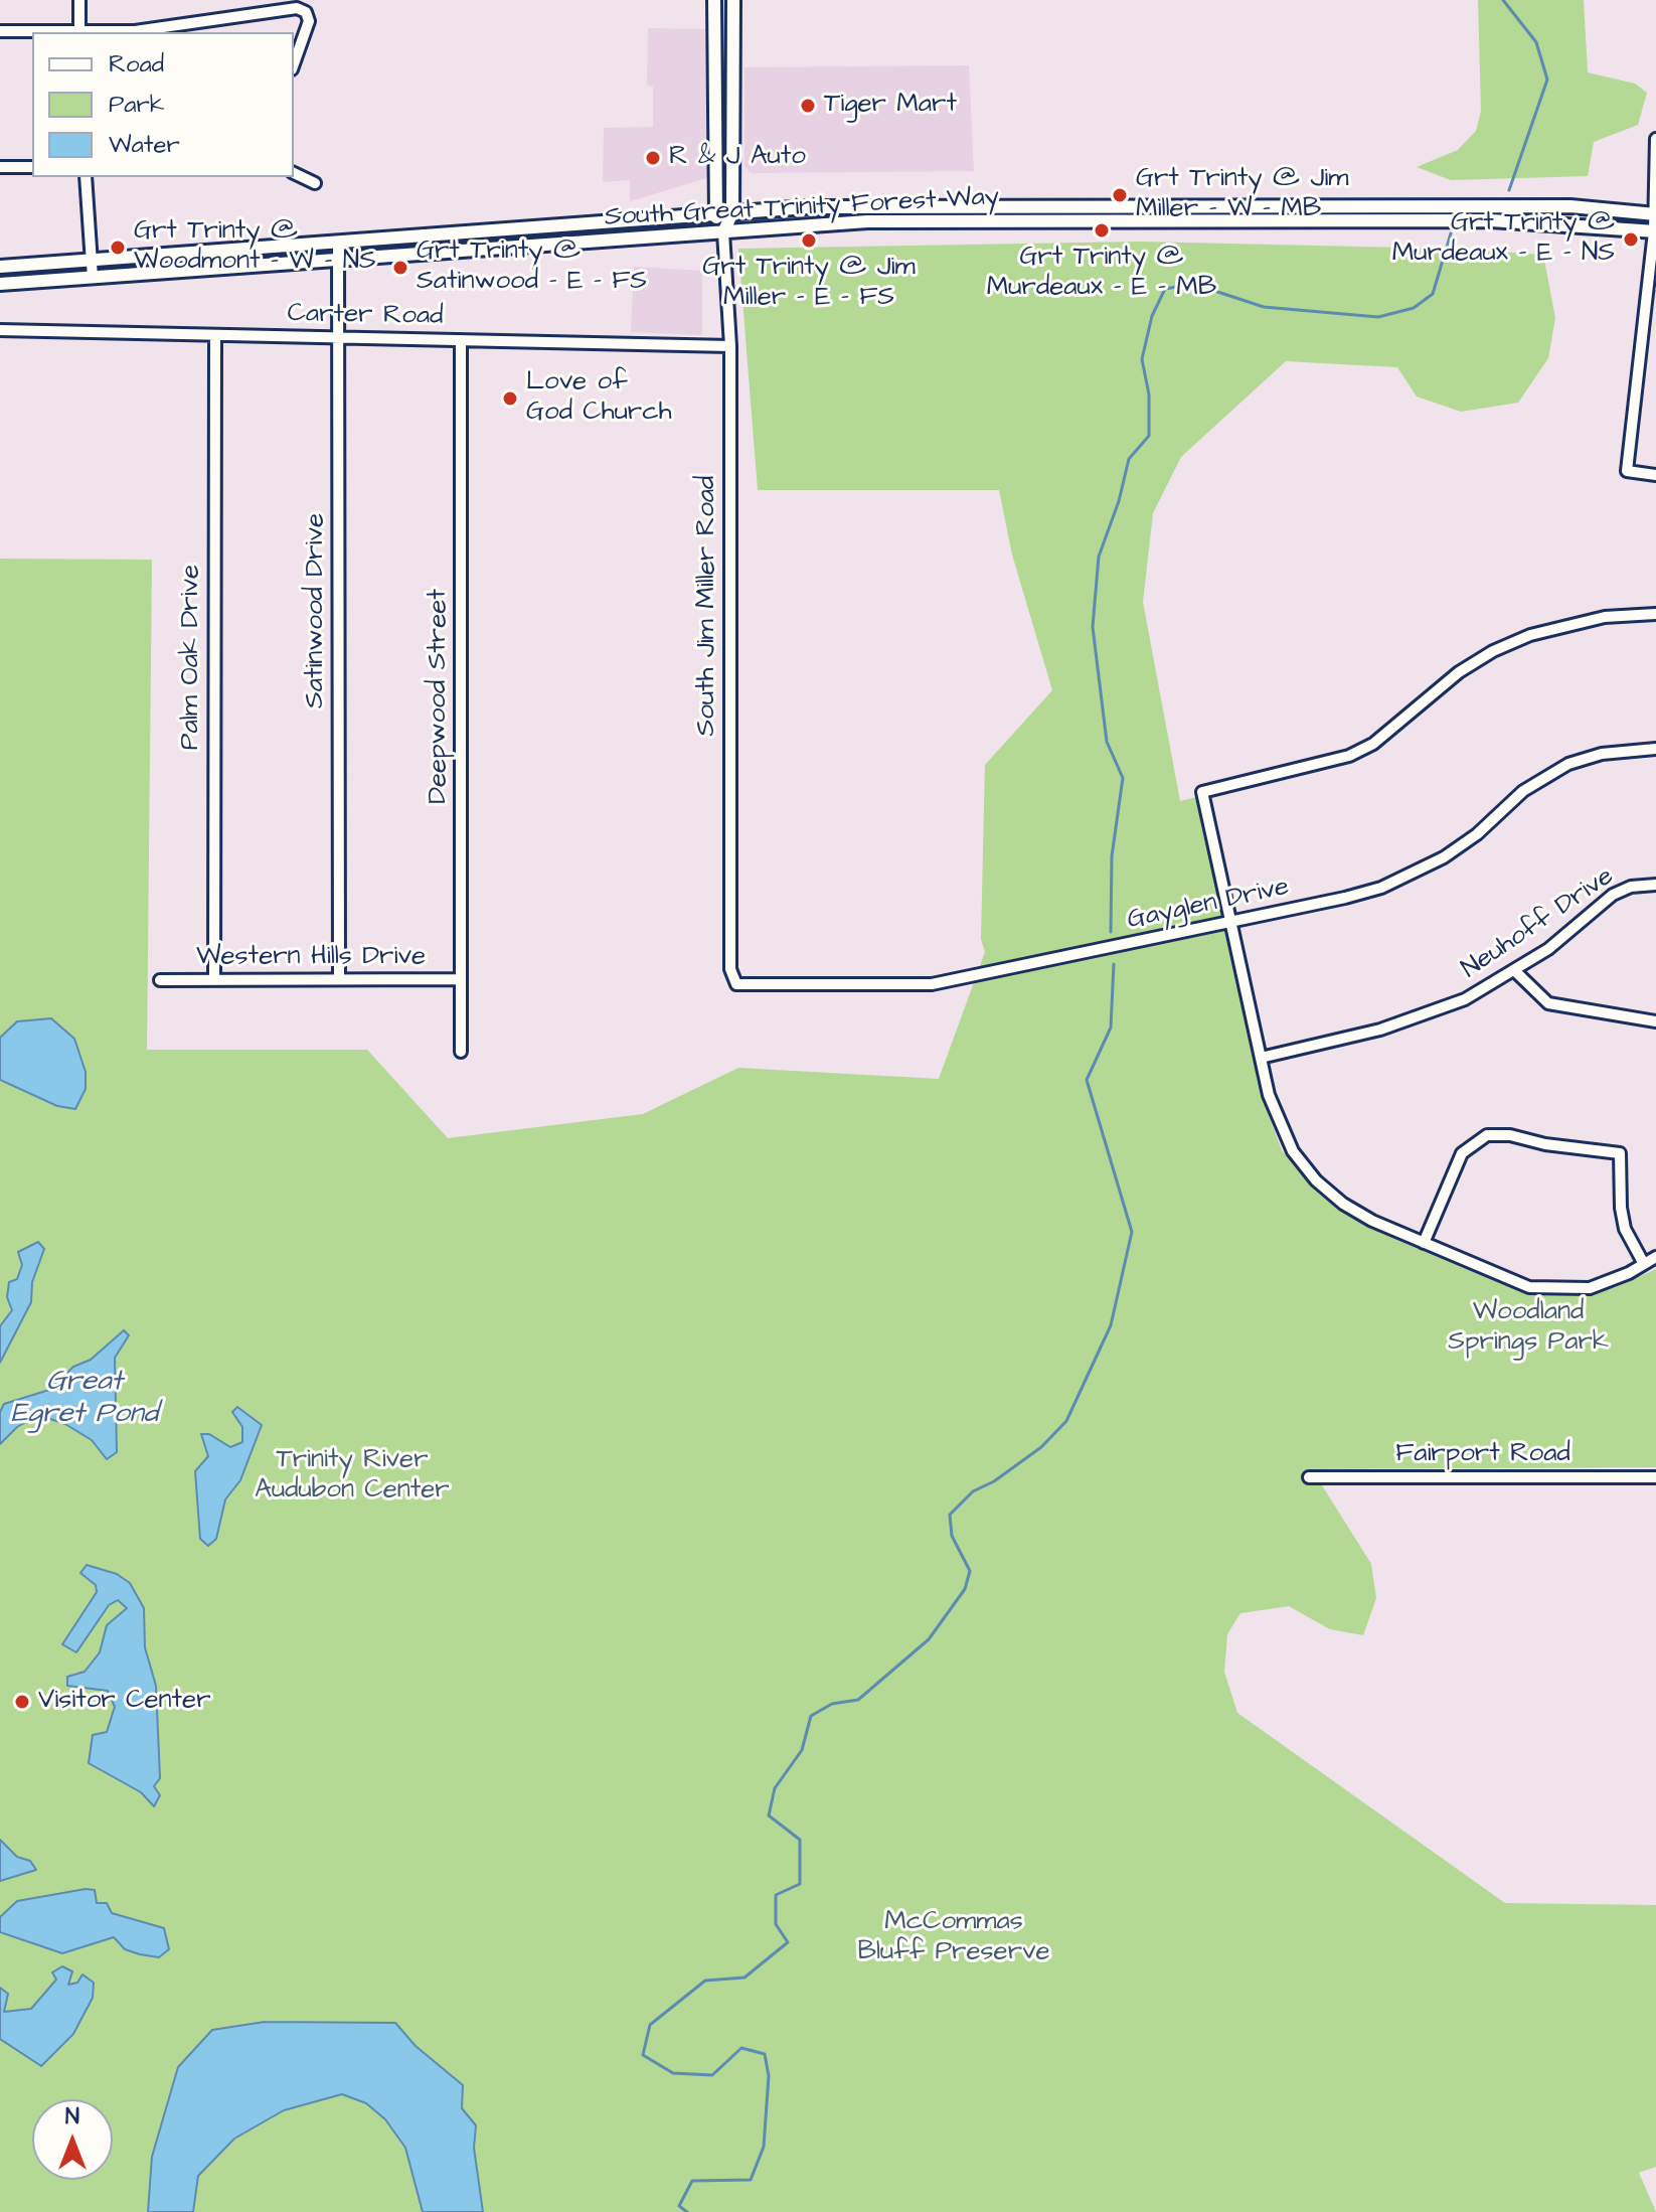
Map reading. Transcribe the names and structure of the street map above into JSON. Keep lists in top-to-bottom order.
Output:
{
  "streets": {
    "main road": ["South Great Trinity Forest Way"],
    "street": [
      "Carter Road",
      "South Jim Miller Road",
      "Satinwood Drive",
      "Palm Oak Drive",
      "Deepwood Street",
      "Gayglen Drive",
      "Neuhoff Drive",
      "Western Hills Drive",
      "Fairport Road"
    ]
  },
  "crossings": [
    ["South Great Trinity Forest Way", "South Jim Miller Road"],
    ["South Great Trinity Forest Way", "Satinwood Drive"],
    ["Carter Road", "South Jim Miller Road"],
    ["Carter Road", "Satinwood Drive"],
    ["Carter Road", "Palm Oak Drive"],
    ["Carter Road", "Deepwood Street"],
    ["South Jim Miller Road", "Gayglen Drive"],
    ["Satinwood Drive", "Western Hills Drive"],
    ["Palm Oak Drive", "Western Hills Drive"],
    ["Deepwood Street", "Western Hills Drive"]
  ],
  "water": ["Great Egret Pond"],
  "parks": ["Woodland Springs Park", "Trinity River Audubon Center", "McCommas Bluff Preserve"],
  "places": [
    "Tiger Mart",
    "R & J Auto",
    "Grt Trinty @ Jim Miller - W - MB",
    "Grt Trinty @ Murdeaux - E - MB",
    "Grt Trinty @ Murdeaux - E - NS",
    "Grt Trinty @ Jim Miller - E - FS",
    "Grt Trinty @ Woodmont - W - NS",
    "Grt Trinty @ Satinwood - E - FS",
    "Love of God Church",
    "Visitor Center"
  ],
  "legend": ["Road", "Park", "Water"],
  "north": "top"
}
